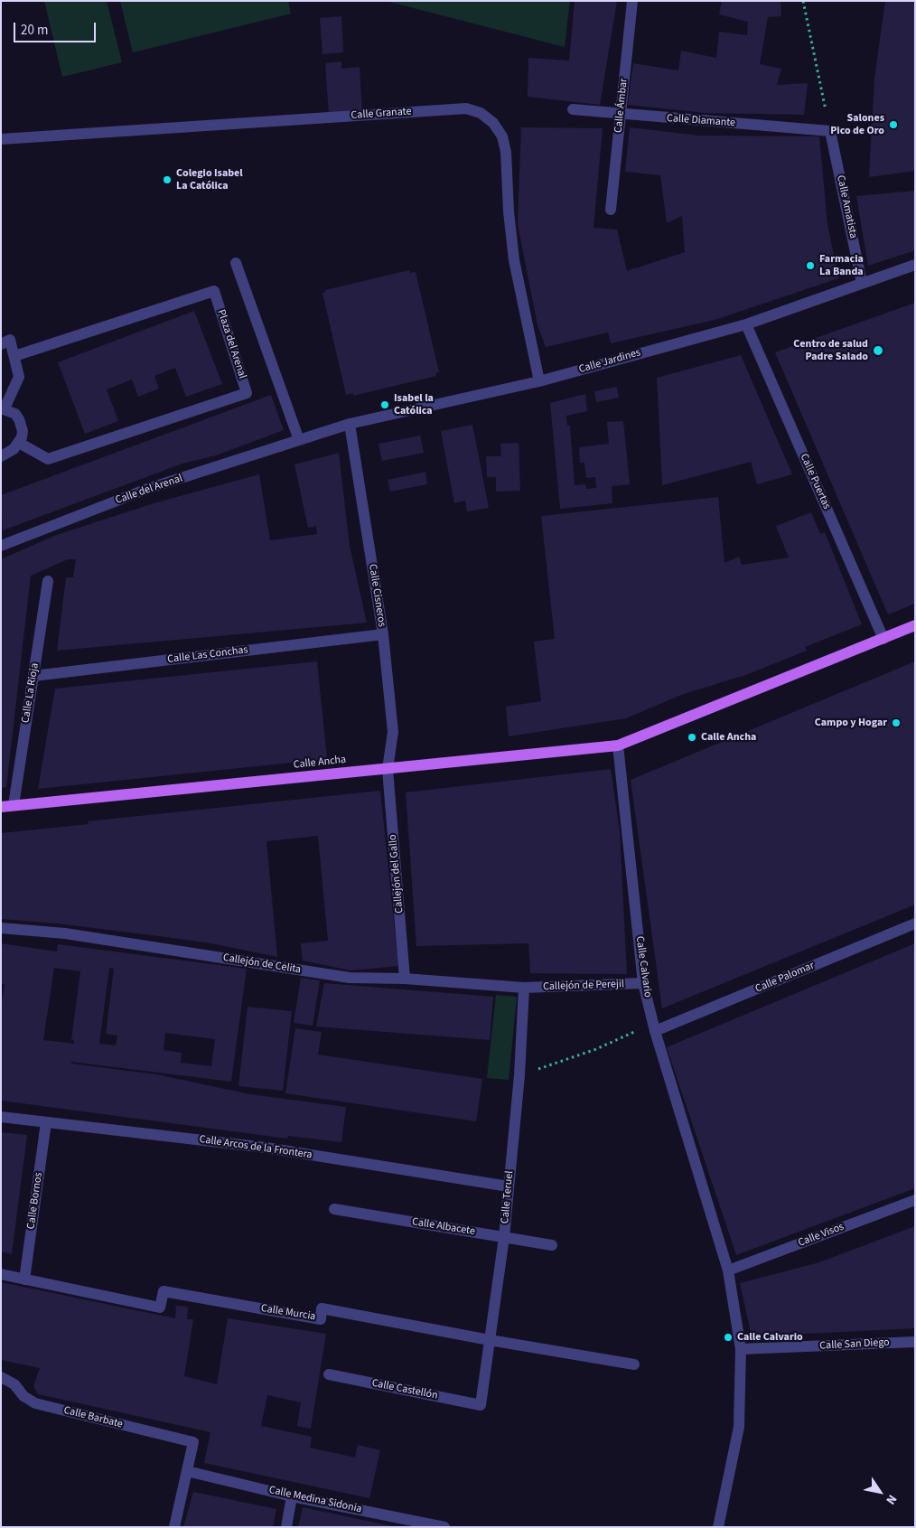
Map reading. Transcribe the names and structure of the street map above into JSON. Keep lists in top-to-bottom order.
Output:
{
  "streets": {
    "main road": ["Calle Ancha"],
    "street": [
      "Calle Ámbar",
      "Calle Granate",
      "Calle Diamante",
      "Calle Amatista",
      "Plaza del Arenal",
      "Calle Jardines",
      "Calle Puertas",
      "Calle del Arenal",
      "Calle Cisneros",
      "Calle Las Conchas",
      "Calle La Rioja",
      "Callejón del Gallo",
      "Callejón de Celita",
      "Calle Calvario",
      "Calle Palomar",
      "Callejón de Perejil",
      "Calle Arcos de la Frontera",
      "Calle Teruel",
      "Calle Bornos",
      "Calle Albacete",
      "Calle Visos",
      "Calle Murcia",
      "Calle San Diego",
      "Calle Castellón",
      "Calle Barbate",
      "Calle Medina Sidonia"
    ]
  },
  "crossings": [
    ["Calle Ámbar", "Calle Diamante"],
    ["Calle Granate", "Calle Jardines"],
    ["Calle Diamante", "Calle Amatista"],
    ["Calle Amatista", "Calle Jardines"],
    ["Calle Jardines", "Calle Puertas"],
    ["Calle Jardines", "Calle del Arenal"],
    ["Calle Jardines", "Calle Cisneros"],
    ["Calle Puertas", "Calle Ancha"],
    ["Calle Cisneros", "Calle Las Conchas"],
    ["Calle Cisneros", "Calle Ancha"],
    ["Calle Cisneros", "Callejón del Gallo"],
    ["Calle Las Conchas", "Calle La Rioja"],
    ["Calle La Rioja", "Calle Ancha"],
    ["Calle Ancha", "Callejón del Gallo"],
    ["Calle Ancha", "Calle Calvario"],
    ["Callejón del Gallo", "Callejón de Celita"],
    ["Callejón de Celita", "Callejón de Perejil"],
    ["Callejón de Celita", "Calle Teruel"],
    ["Calle Calvario", "Calle Palomar"],
    ["Calle Calvario", "Callejón de Perejil"],
    ["Calle Calvario", "Calle Visos"],
    ["Calle Calvario", "Calle San Diego"],
    ["Callejón de Perejil", "Calle Teruel"],
    ["Calle Arcos de la Frontera", "Calle Teruel"],
    ["Calle Arcos de la Frontera", "Calle Bornos"],
    ["Calle Teruel", "Calle Albacete"],
    ["Calle Teruel", "Calle Murcia"],
    ["Calle Teruel", "Calle Castellón"],
    ["Calle Bornos", "Calle Murcia"],
    ["Calle Barbate", "Calle Medina Sidonia"]
  ],
  "places": [
    "Salones Pico de Oro",
    "Colegio Isabel La Católica",
    "Farmacia La Banda",
    "Centro de salud Padre Salado",
    "Isabel la Católica",
    "Campo y Hogar",
    "Calle Ancha",
    "Calle Calvario"
  ],
  "scale_bar": "20 m",
  "north": "bottom right"
}
